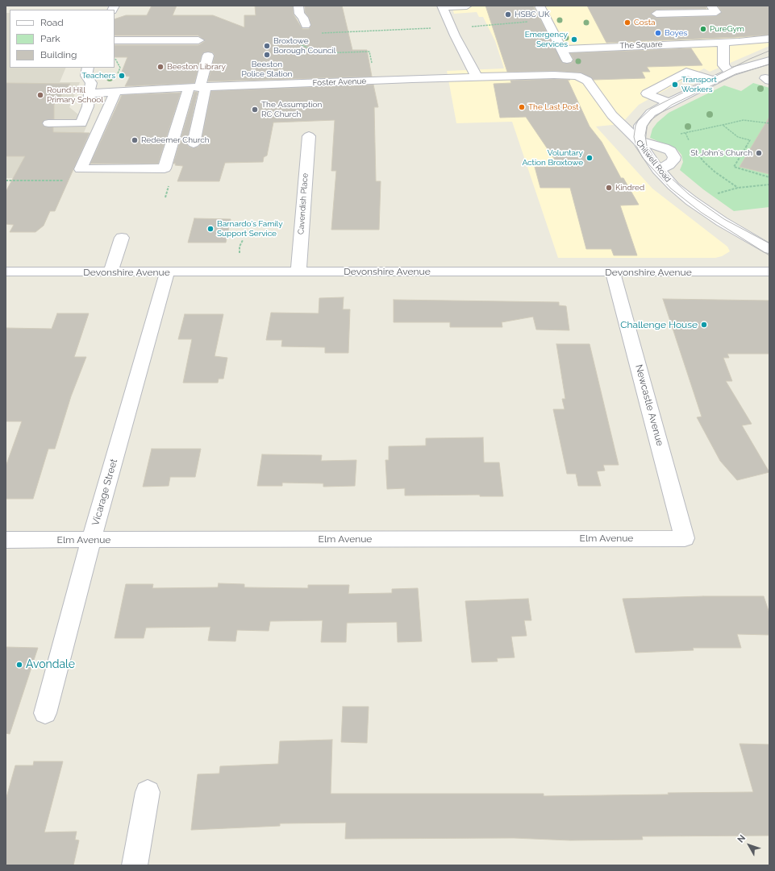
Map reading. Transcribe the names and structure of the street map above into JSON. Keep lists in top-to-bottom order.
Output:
{
  "streets": {
    "street": [
      "The Square",
      "Foster Avenue",
      "Chilwell Road",
      "Cavendish Place",
      "Devonshire Avenue",
      "Newcastle Avenue",
      "Vicarage Street",
      "Elm Avenue"
    ]
  },
  "crossings": [
    ["The Square", "Chilwell Road"],
    ["Foster Avenue", "Chilwell Road"],
    ["Cavendish Place", "Devonshire Avenue"],
    ["Devonshire Avenue", "Newcastle Avenue"],
    ["Devonshire Avenue", "Vicarage Street"],
    ["Newcastle Avenue", "Elm Avenue"],
    ["Vicarage Street", "Elm Avenue"]
  ],
  "places": [
    "HSBC UK",
    "Costa",
    "PureGym",
    "Boyes",
    "Emergency Services",
    "Broxtowe Borough Council",
    "Beeston Police Station",
    "Beeston Library",
    "Teachers",
    "Transport Workers",
    "Round Hill Primary School",
    "The Last Post",
    "The Assumption RC Church",
    "Redeemer Church",
    "St John's Church",
    "Voluntary Action Broxtowe",
    "Kindred",
    "Barnardo's Family Support Service",
    "Challenge House",
    "Avondale"
  ],
  "legend": ["Road", "Park", "Building"],
  "north": "top left"
}
